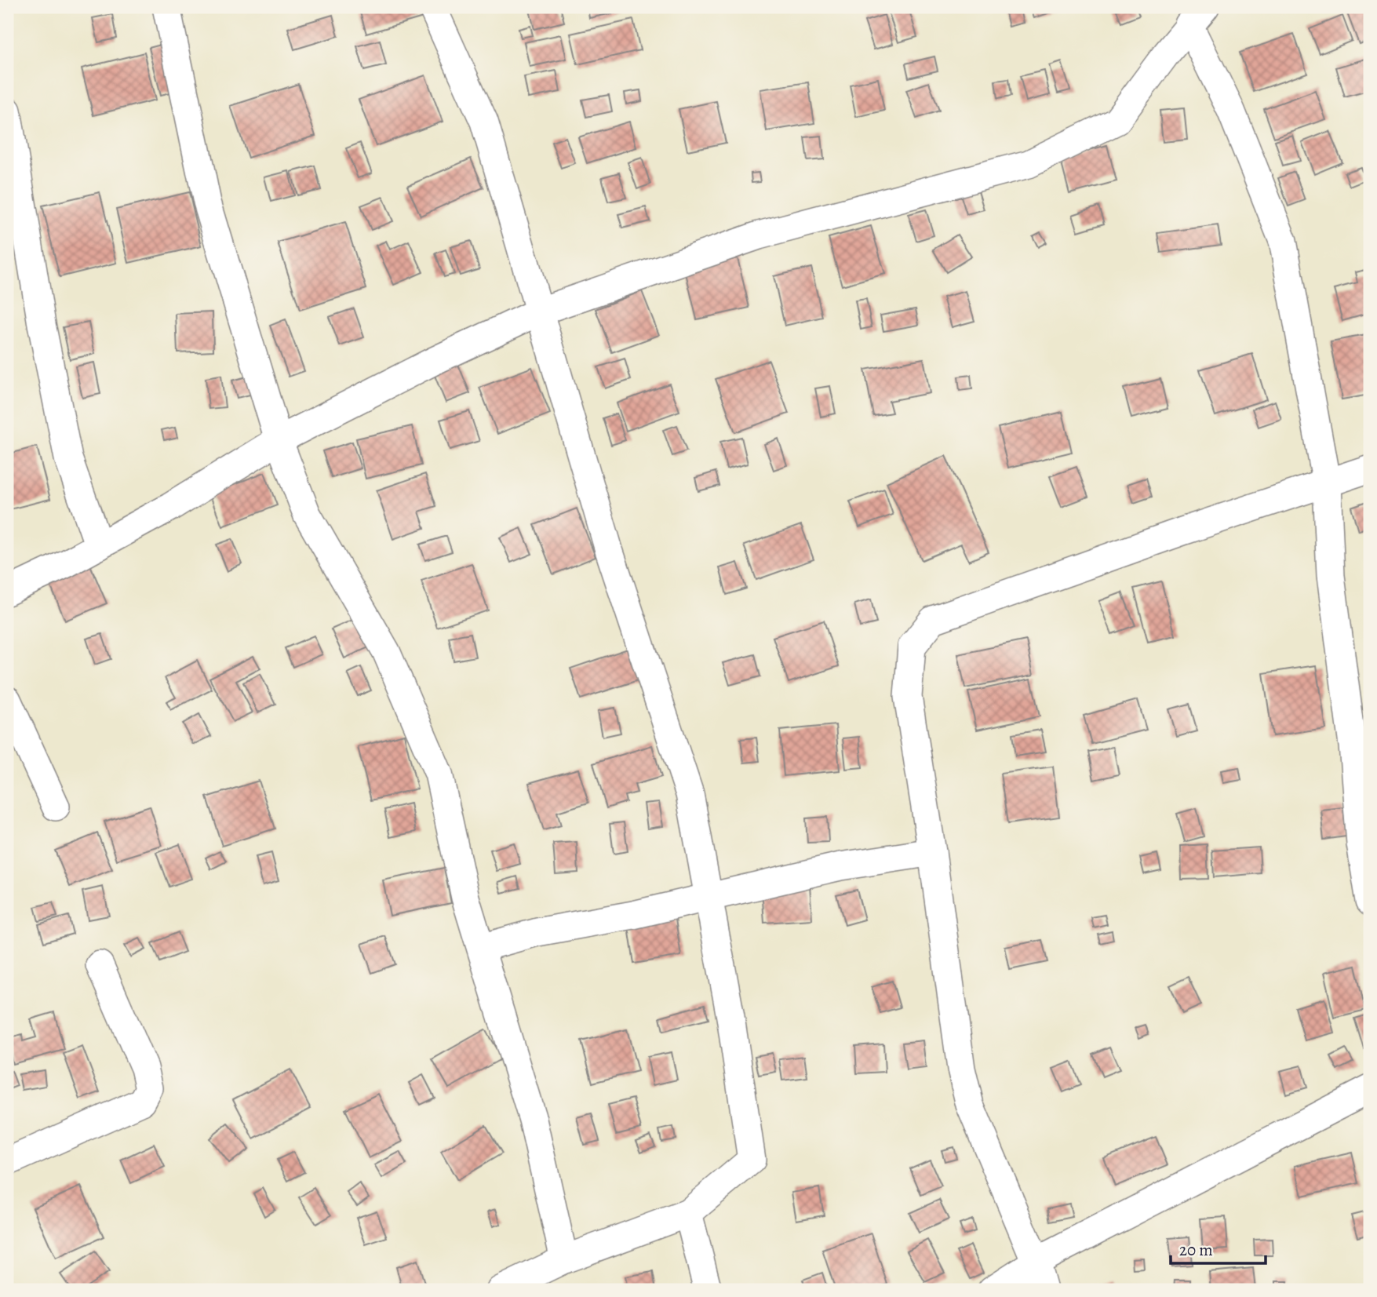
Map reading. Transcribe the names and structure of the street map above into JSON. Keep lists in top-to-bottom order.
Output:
{
  "scale_bar": "20 m"
}
